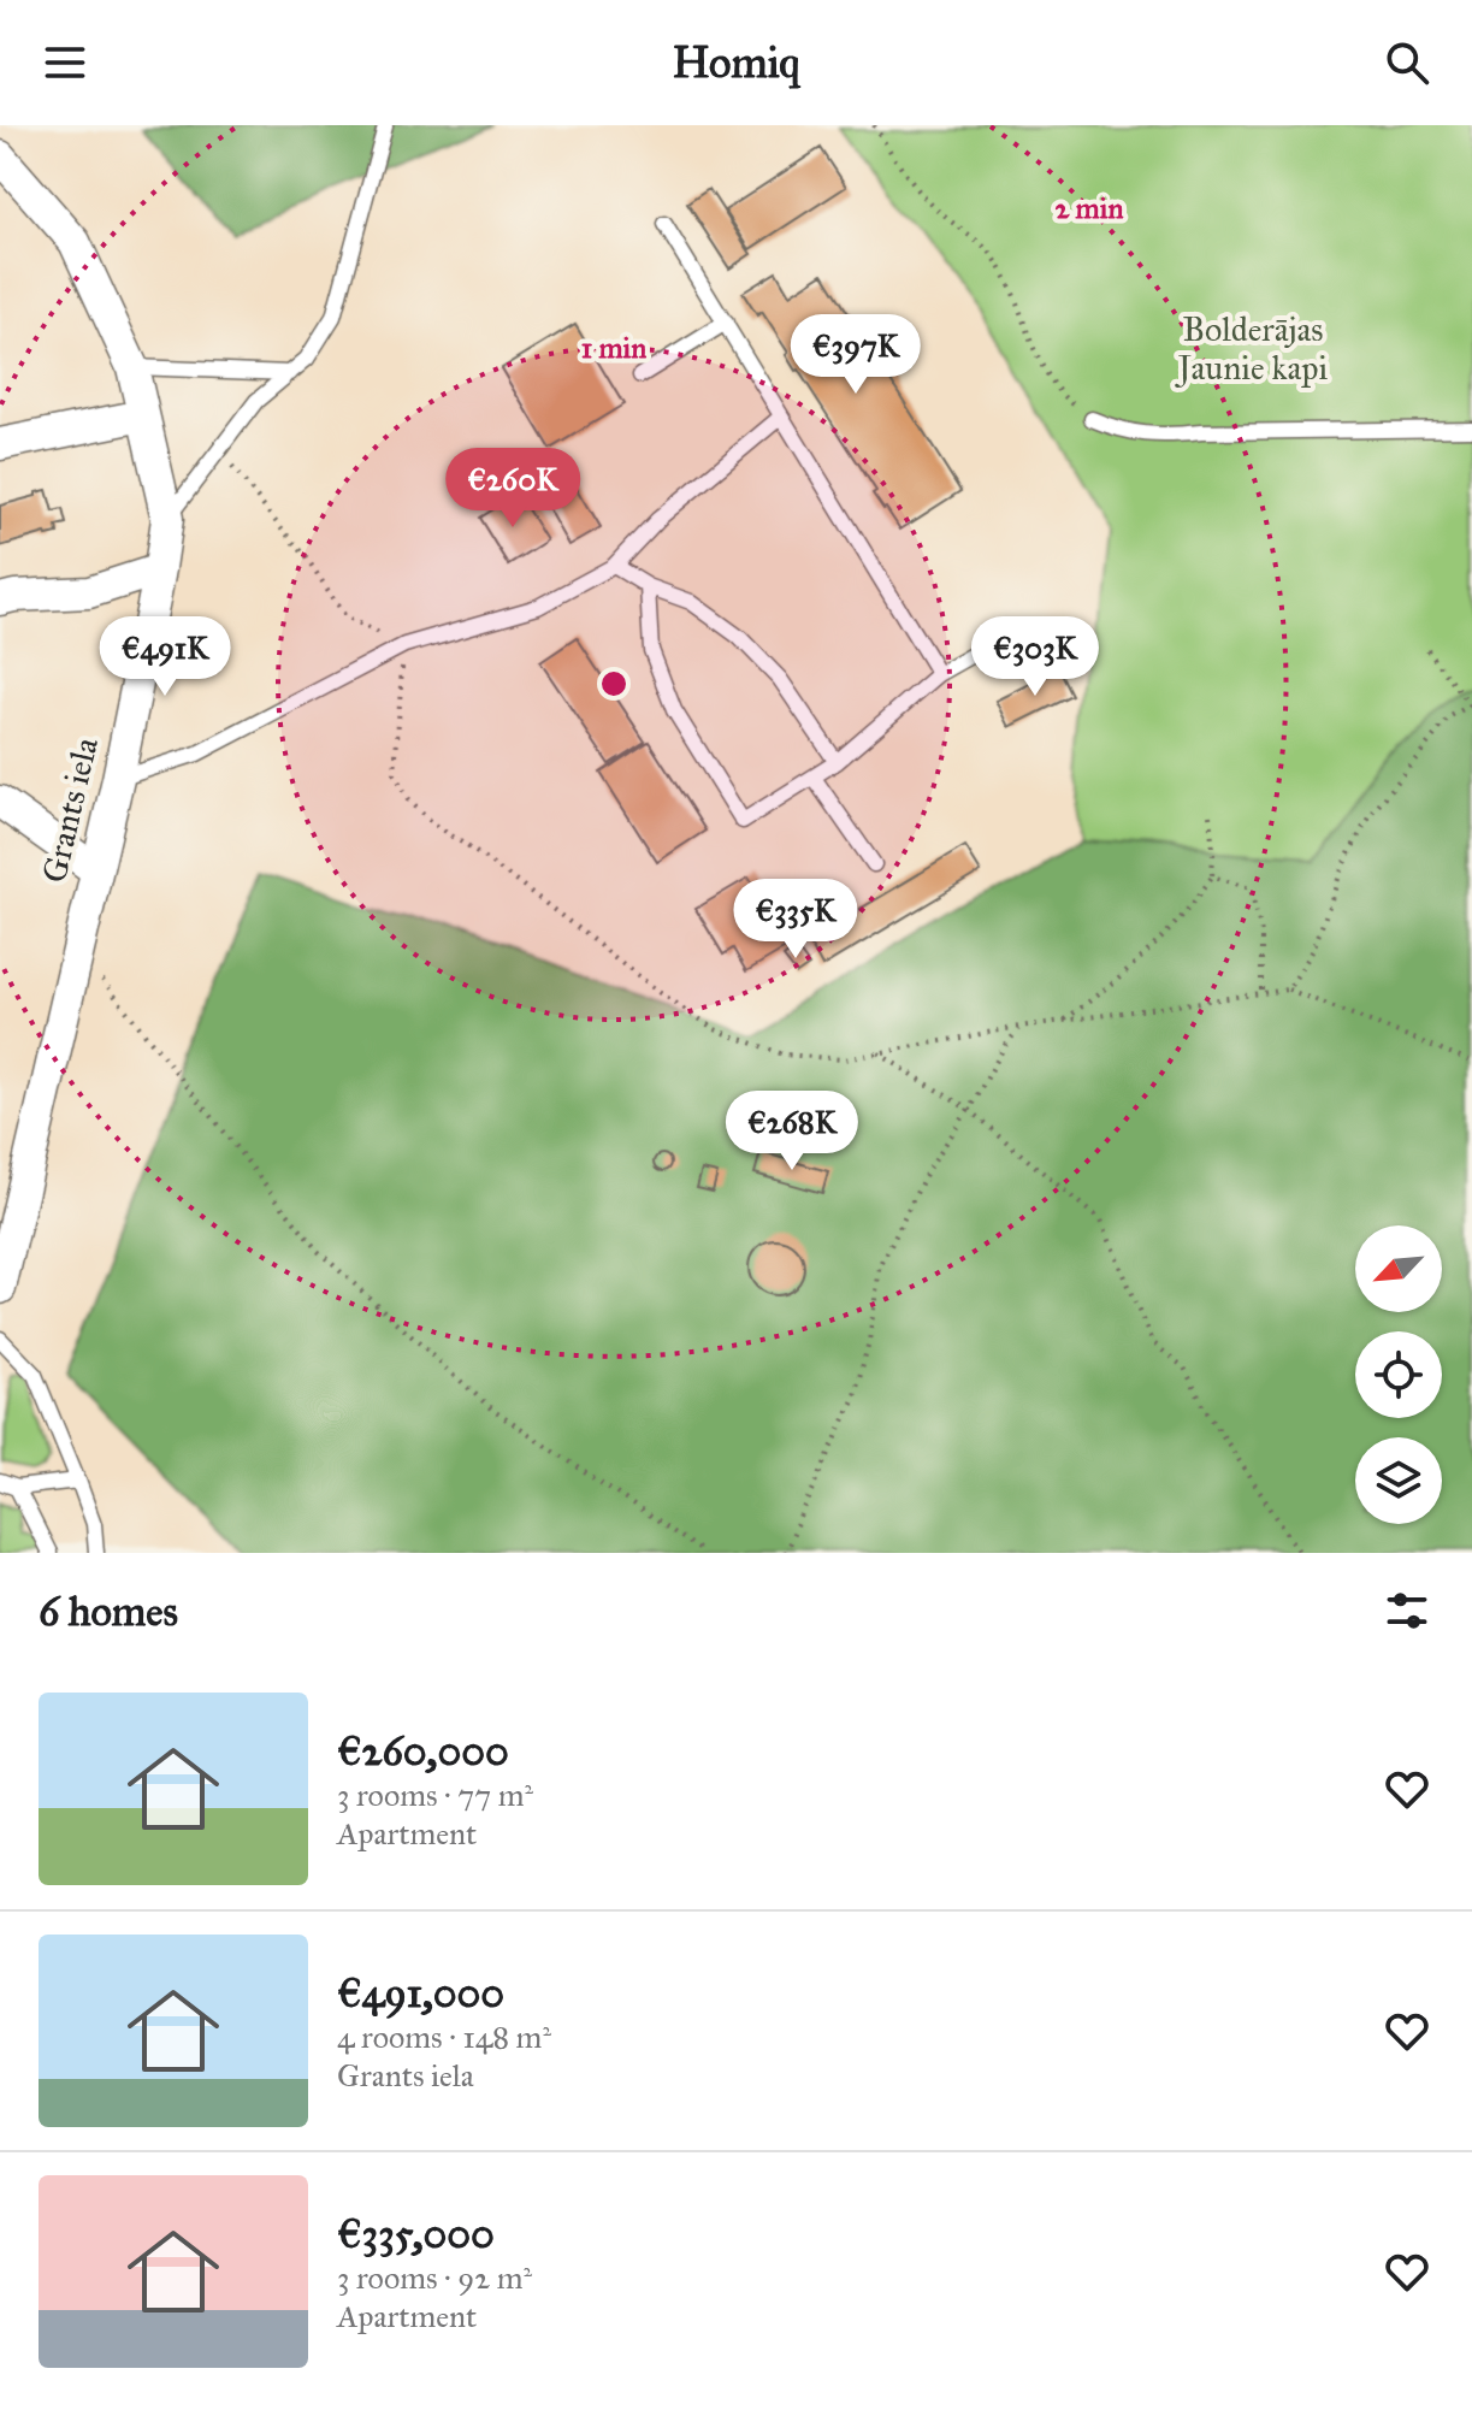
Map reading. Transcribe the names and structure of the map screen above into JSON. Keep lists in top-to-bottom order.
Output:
{
  "streets": {
    "street": ["Grants iela"]
  },
  "parks": ["Bolderājas Jaunie kapi"],
  "north": "bottom left",
  "page": {
    "header": "Homiq",
    "price": [
      "€397K",
      "€260K",
      "€491K",
      "€303K",
      "€335K",
      "€268K"
    ],
    "heading": "6 homes",
    "list": [
      {
        "name": "€260,000",
        "note": "3 rooms · 77 m² · Apartment"
      },
      {
        "name": "€491,000",
        "note": "4 rooms · 148 m² · Grants iela"
      },
      {
        "name": "€335,000",
        "note": "3 rooms · 92 m² · Apartment"
      }
    ]
  },
  "rings": ["2 min", "1 min"]
}
